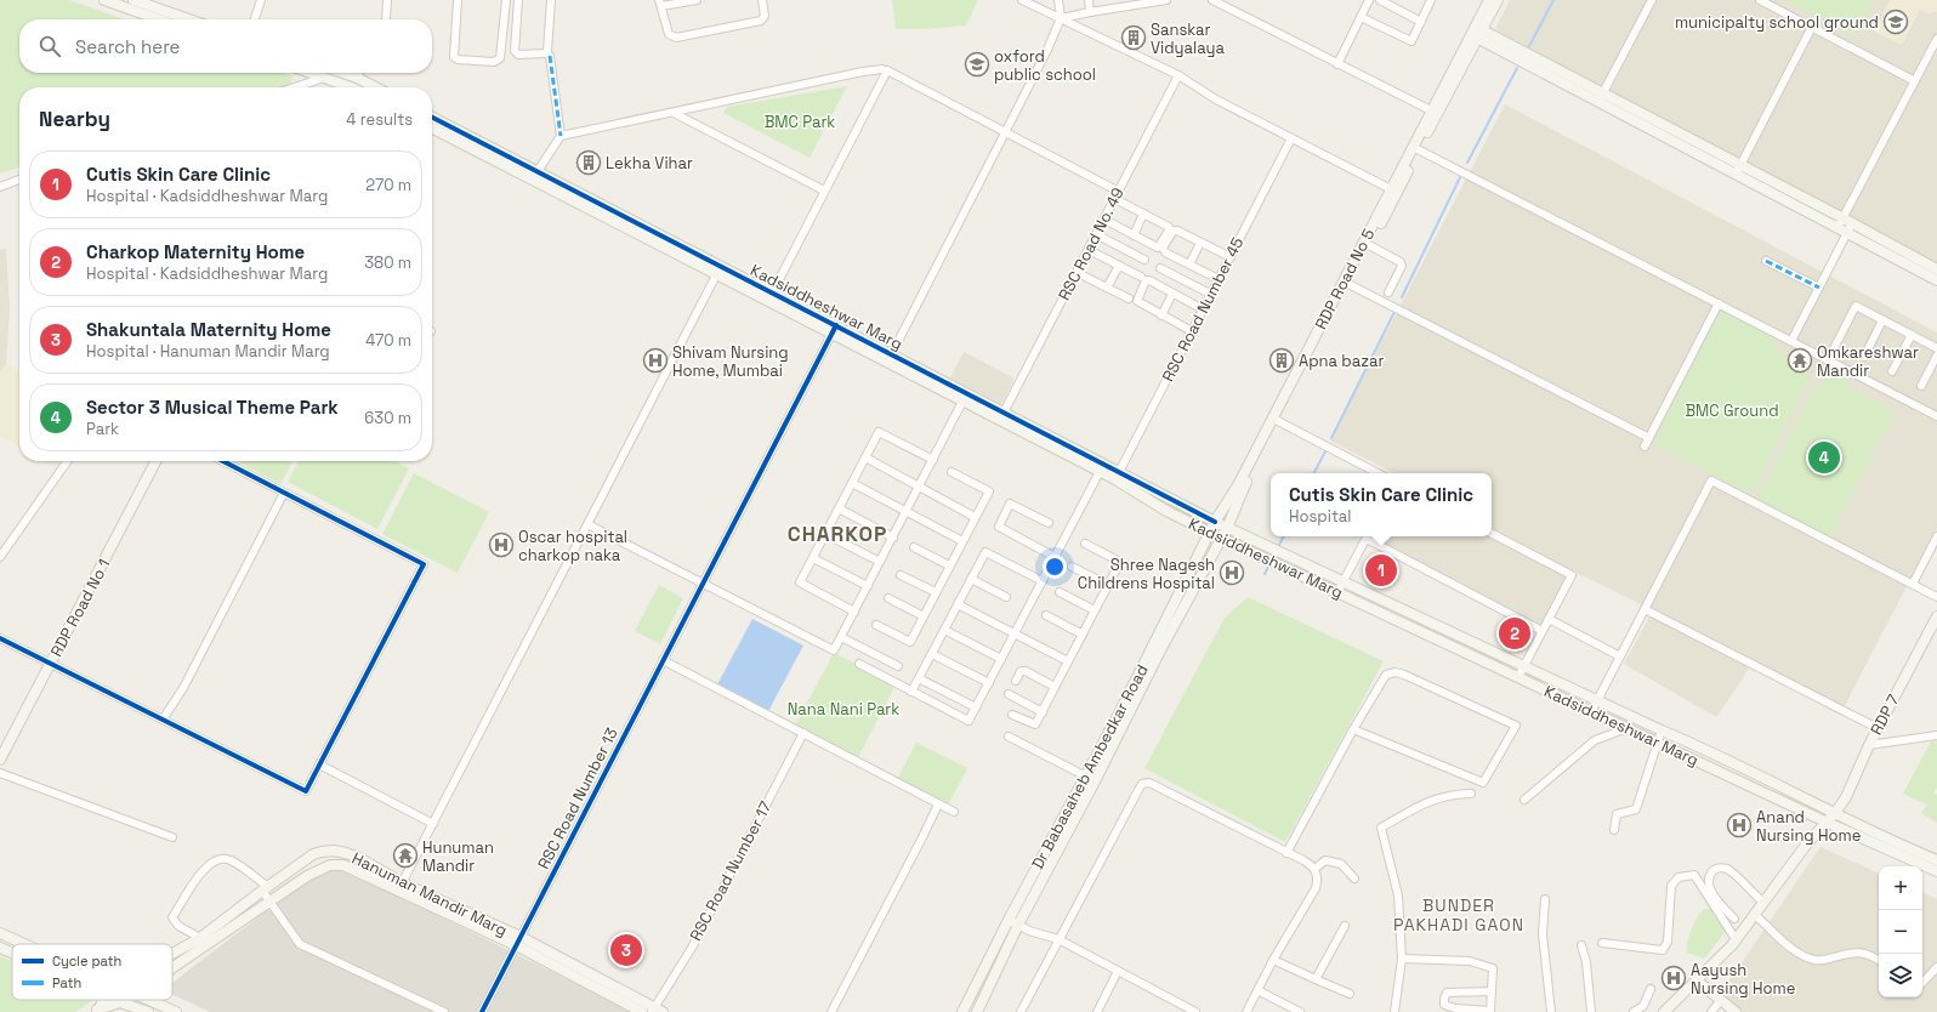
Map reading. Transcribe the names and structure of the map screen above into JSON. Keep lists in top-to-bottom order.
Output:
{
  "streets": {
    "street": [
      "RSC Road No. 49",
      "RDP Road No 5",
      "Kadsiddheshwar Marg",
      "RSC Road Number 45",
      "RDP Road No 1",
      "RDP 7",
      "Dr Babasaheb Ambedkar Road",
      "RSC Road Number 13",
      "RSC Road Number 17",
      "Hanuman Mandir Marg"
    ]
  },
  "crossings": [
    ["RSC Road No. 49", "Kadsiddheshwar Marg"],
    ["RDP Road No 5", "Kadsiddheshwar Marg"],
    ["RDP Road No 5", "Dr Babasaheb Ambedkar Road"],
    ["Kadsiddheshwar Marg", "RSC Road Number 45"],
    ["Kadsiddheshwar Marg", "RDP 7"],
    ["Kadsiddheshwar Marg", "Dr Babasaheb Ambedkar Road"],
    ["Kadsiddheshwar Marg", "RSC Road Number 13"],
    ["RSC Road Number 13", "Hanuman Mandir Marg"],
    ["RSC Road Number 17", "Hanuman Mandir Marg"]
  ],
  "districts": ["CHARKOP", "BUNDER PAKHADI GAON"],
  "parks": ["BMC Park", "BMC Ground", "Nana Nani Park"],
  "places": {
    "school or university": ["municipalty school ground", "oxford public school"],
    "building": ["Sanskar Vidyalaya", "Lekha Vihar", "Apna bazar"],
    "hospital": [
      "Shivam Nursing Home, Mumbai",
      "Oscar hospital charkop naka",
      "Shree Nagesh Childrens Hospital",
      "Anand Nursing Home",
      "Aayush Nursing Home"
    ],
    "temple": ["Omkareshwar Mandir", "Hunuman Mandir"]
  },
  "legend": ["Cycle path", "Path"],
  "page": {
    "search": "Search here",
    "heading": ["Nearby", "4 results"],
    "list": [
      {
        "mark": "1",
        "name": "Cutis Skin Care Clinic",
        "note": "Hospital · Kadsiddheshwar Marg",
        "value": "270 m"
      },
      {
        "mark": "2",
        "name": "Charkop Maternity Home",
        "note": "Hospital · Kadsiddheshwar Marg",
        "value": "380 m"
      },
      {
        "mark": "3",
        "name": "Shakuntala Maternity Home",
        "note": "Hospital · Hanuman Mandir Marg",
        "value": "470 m"
      },
      {
        "mark": "4",
        "name": "Sector 3 Musical Theme Park",
        "note": "Park",
        "value": "630 m"
      }
    ],
    "pins": [
      "4",
      "1",
      "2",
      "3"
    ],
    "popup": ["Cutis Skin Care Clinic", "Hospital"],
    "map_buttons": ["+", "−"]
  }
}
